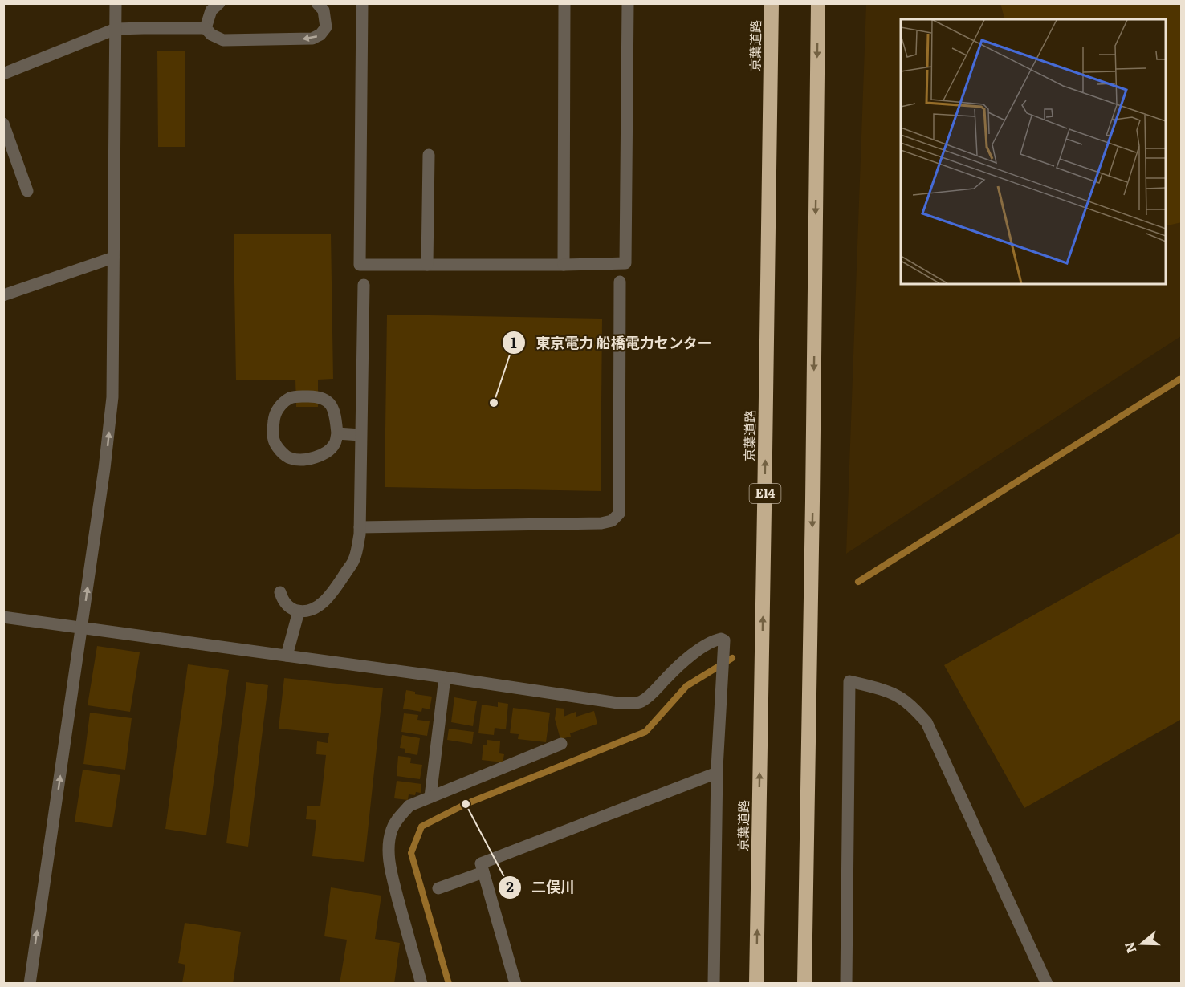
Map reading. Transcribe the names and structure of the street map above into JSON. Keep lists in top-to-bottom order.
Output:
{
  "streets": {
    "highway": ["京葉道路", "E14"]
  },
  "places": ["東京電力 船橋電力センター", "二俣川"],
  "north": "left"
}
